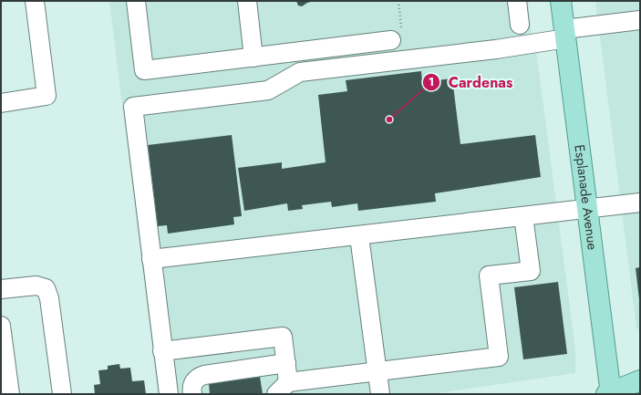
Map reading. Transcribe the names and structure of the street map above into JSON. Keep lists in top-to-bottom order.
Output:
{
  "streets": {
    "main road": ["Esplanade Avenue"]
  },
  "places": ["Cardenas"]
}
